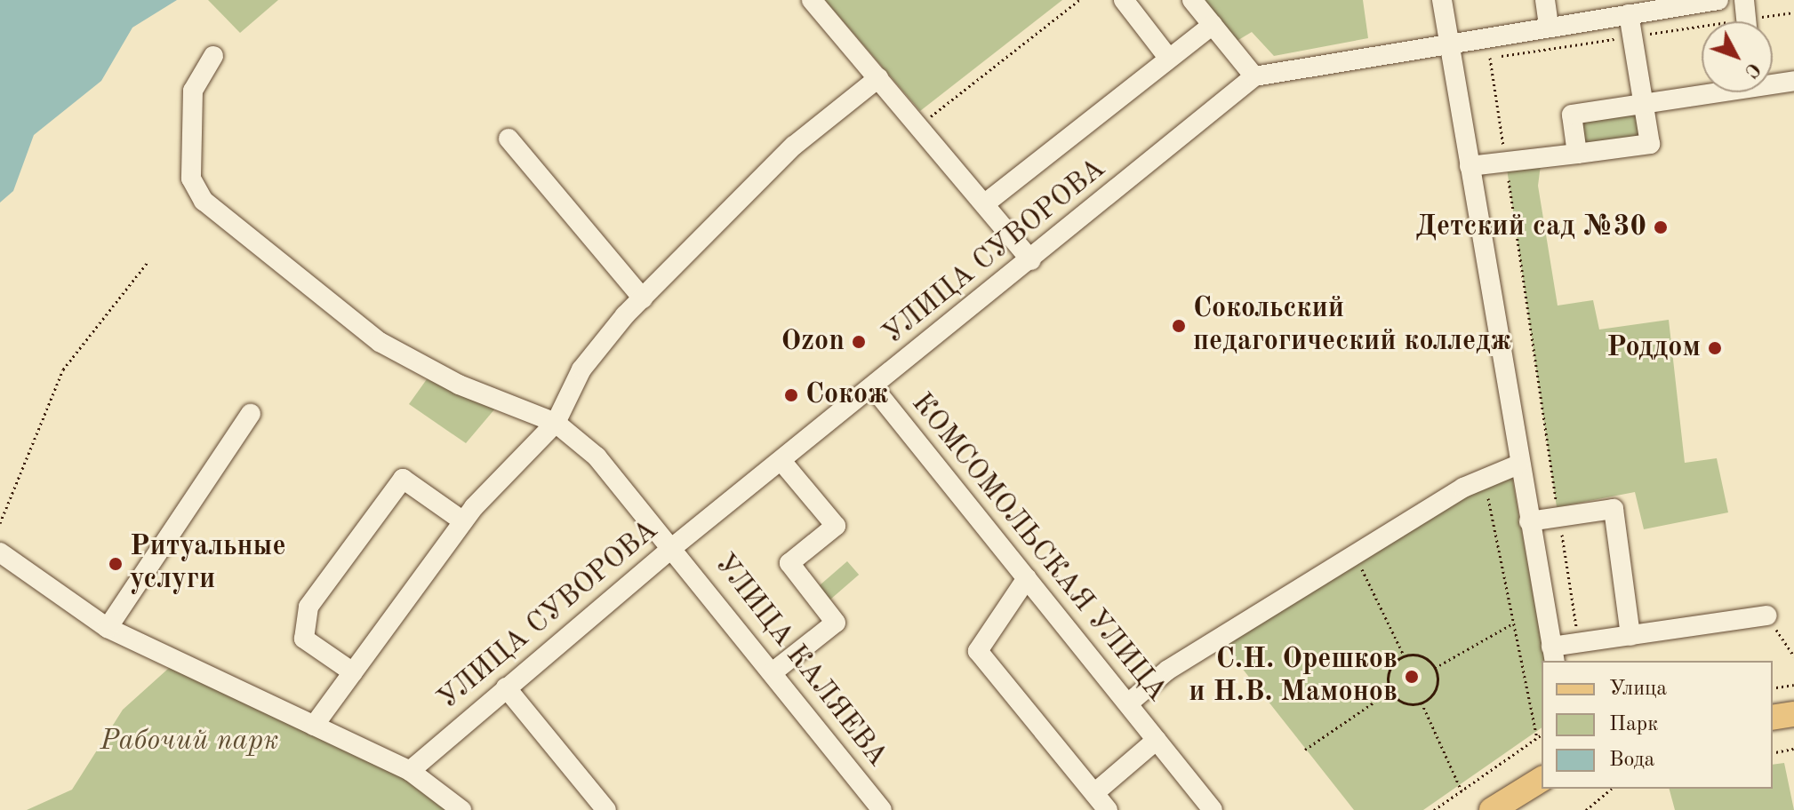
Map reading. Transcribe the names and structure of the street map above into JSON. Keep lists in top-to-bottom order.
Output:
{
  "streets": {
    "street": ["УЛИЦА СУВОРОВА", "КОМСОМОЛЬСКАЯ УЛИЦА", "УЛИЦА КАЛЯЕВА"]
  },
  "crossings": [
    ["УЛИЦА СУВОРОВА", "КОМСОМОЛЬСКАЯ УЛИЦА"],
    ["УЛИЦА СУВОРОВА", "УЛИЦА КАЛЯЕВА"]
  ],
  "parks": ["Рабочий парк"],
  "places": [
    "Детский сад №30",
    "Сокольский педагогический колледж",
    "Ozon",
    "Роддом",
    "Сокож",
    "Ритуальные услуги",
    "С.Н. Орешков и Н.В. Мамонов"
  ],
  "legend": ["Улица", "Парк", "Вода"],
  "north": "bottom right"
}
